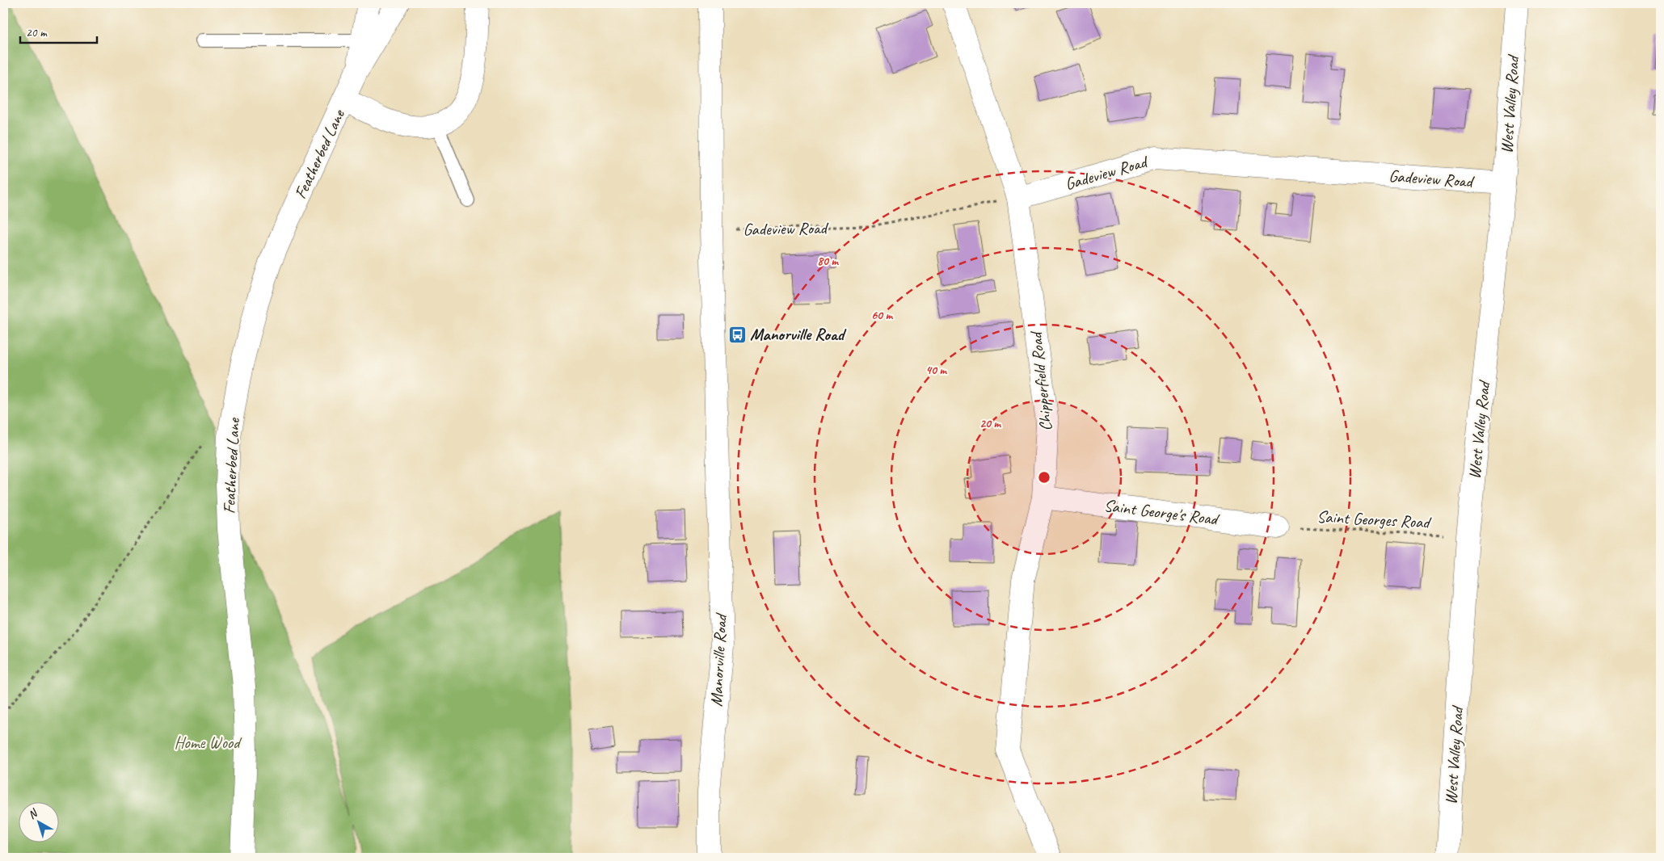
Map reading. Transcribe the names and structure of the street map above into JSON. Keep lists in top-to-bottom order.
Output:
{
  "streets": {
    "street": [
      "West Valley Road",
      "Featherbed Lane",
      "Gadeview Road",
      "Chipperfield Road",
      "Saint George's Road",
      "Manorville Road"
    ],
    "path": ["Saint Georges Road"]
  },
  "crossings": [
    ["West Valley Road", "Gadeview Road"],
    ["West Valley Road", "Saint Georges Road"],
    ["Gadeview Road", "Chipperfield Road"],
    ["Gadeview Road", "Manorville Road"],
    ["Chipperfield Road", "Saint George's Road"],
    ["Saint George's Road", "Saint Georges Road"]
  ],
  "parks": ["Home Wood"],
  "places": {
    "bus stop": ["Manorville Road"]
  },
  "scale_bar": "20 m",
  "north": "top left",
  "rings": [
    "80 m",
    "60 m",
    "40 m",
    "20 m"
  ]
}
